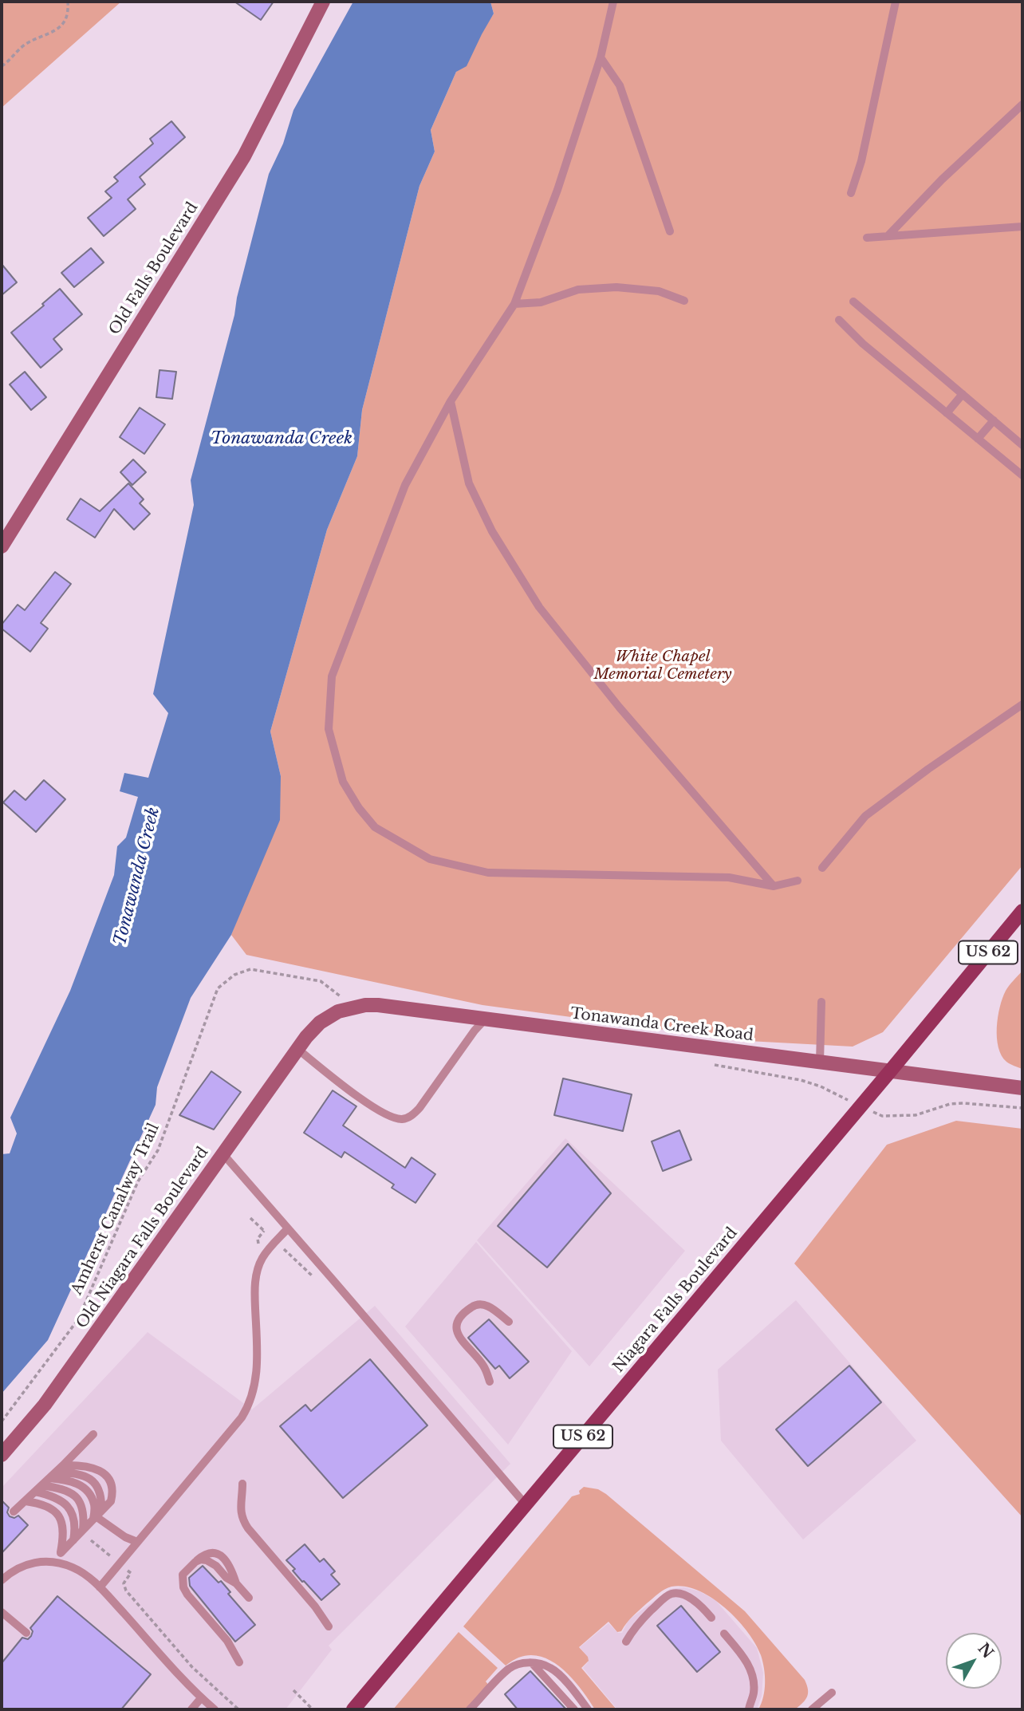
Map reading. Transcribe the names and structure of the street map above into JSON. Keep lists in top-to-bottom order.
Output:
{
  "streets": {
    "main road": ["US 62", "Niagara Falls Boulevard"],
    "street": ["Old Falls Boulevard", "Tonawanda Creek Road", "Old Niagara Falls Boulevard"],
    "path": ["Amherst Canalway Trail"]
  },
  "crossings": [
    ["Tonawanda Creek Road", "Old Niagara Falls Boulevard"],
    ["Tonawanda Creek Road", "Niagara Falls Boulevard"]
  ],
  "water": ["Tonawanda Creek"],
  "parks": ["White Chapel Memorial Cemetery"],
  "north": "top right"
}
